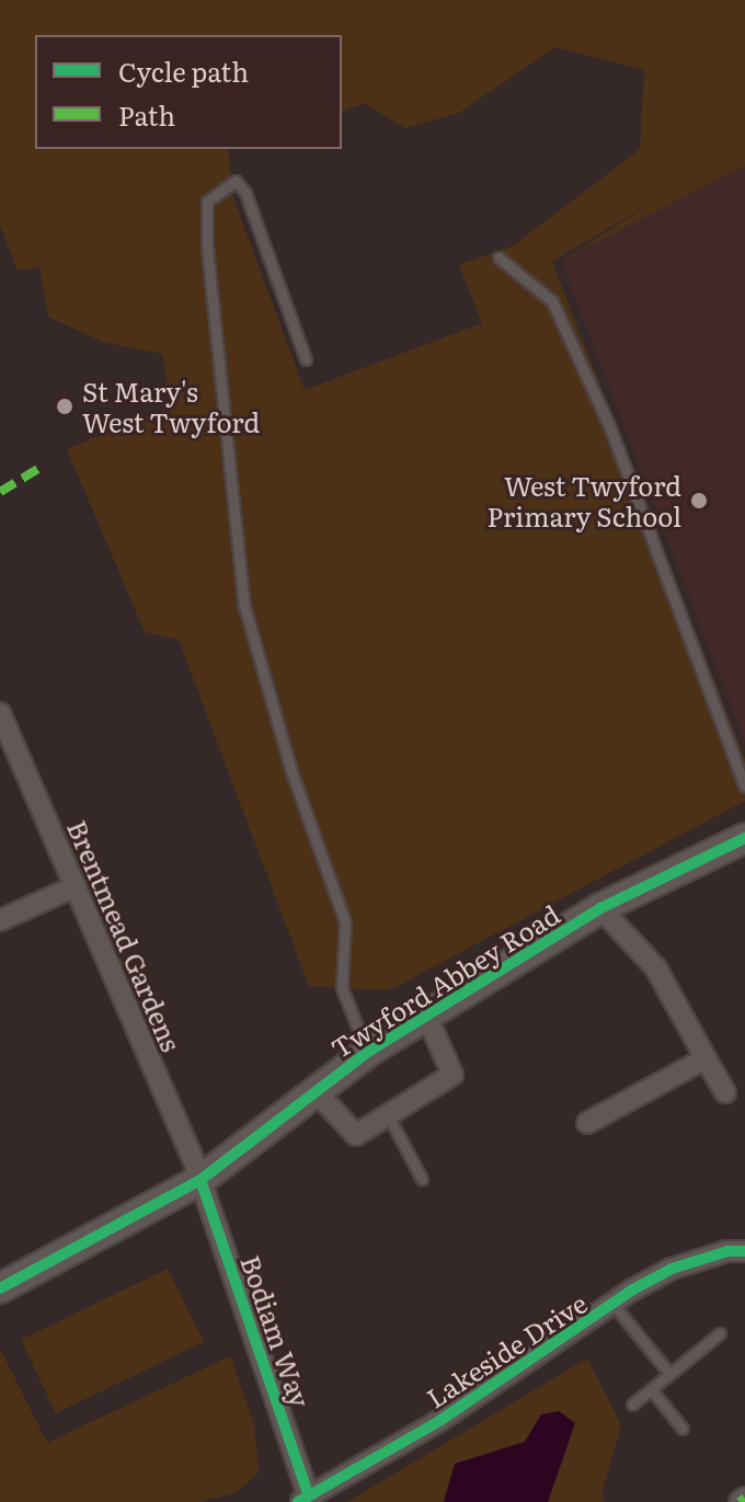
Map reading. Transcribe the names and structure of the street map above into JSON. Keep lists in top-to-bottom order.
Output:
{
  "streets": {
    "street": [
      "Brentmead Gardens",
      "Twyford Abbey Road",
      "Bodiam Way",
      "Lakeside Drive"
    ]
  },
  "crossings": [
    ["Brentmead Gardens", "Twyford Abbey Road"],
    ["Brentmead Gardens", "Bodiam Way"],
    ["Twyford Abbey Road", "Bodiam Way"],
    ["Bodiam Way", "Lakeside Drive"]
  ],
  "places": ["St Mary's West Twyford", "West Twyford Primary School"],
  "legend": ["Cycle path", "Path"]
}
